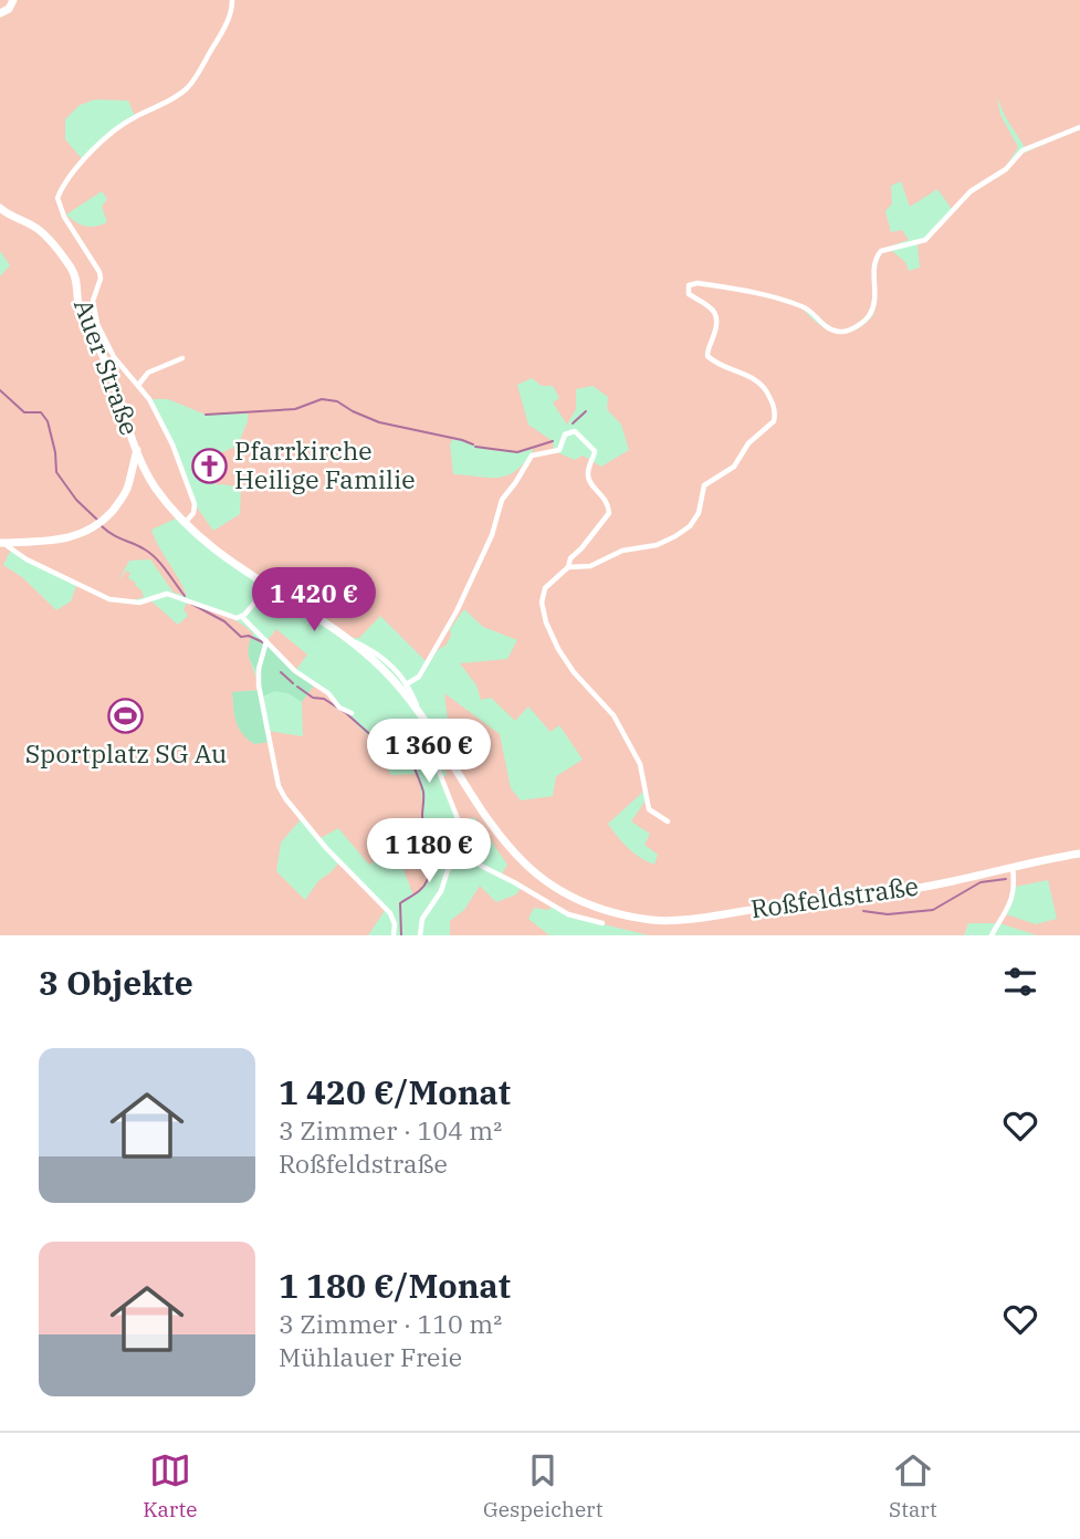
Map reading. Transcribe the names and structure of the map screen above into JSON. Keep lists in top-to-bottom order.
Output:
{
  "streets": {
    "main road": ["Auer Straße", "Roßfeldstraße"]
  },
  "crossings": [
    ["Auer Straße", "Roßfeldstraße"]
  ],
  "places": {
    "church": ["Pfarrkirche Heilige Familie"],
    "sports": ["Sportplatz SG Au"]
  },
  "page": {
    "price": ["1 420 €", "1 360 €", "1 180 €"],
    "heading": "3 Objekte",
    "list": [
      {
        "name": "1 420 €/Monat",
        "note": "3 Zimmer · 104 m² · Roßfeldstraße"
      },
      {
        "name": "1 180 €/Monat",
        "note": "3 Zimmer · 110 m² · Mühlauer Freie"
      }
    ],
    "tabs": ["Karte", "Gespeichert", "Start"]
  }
}
